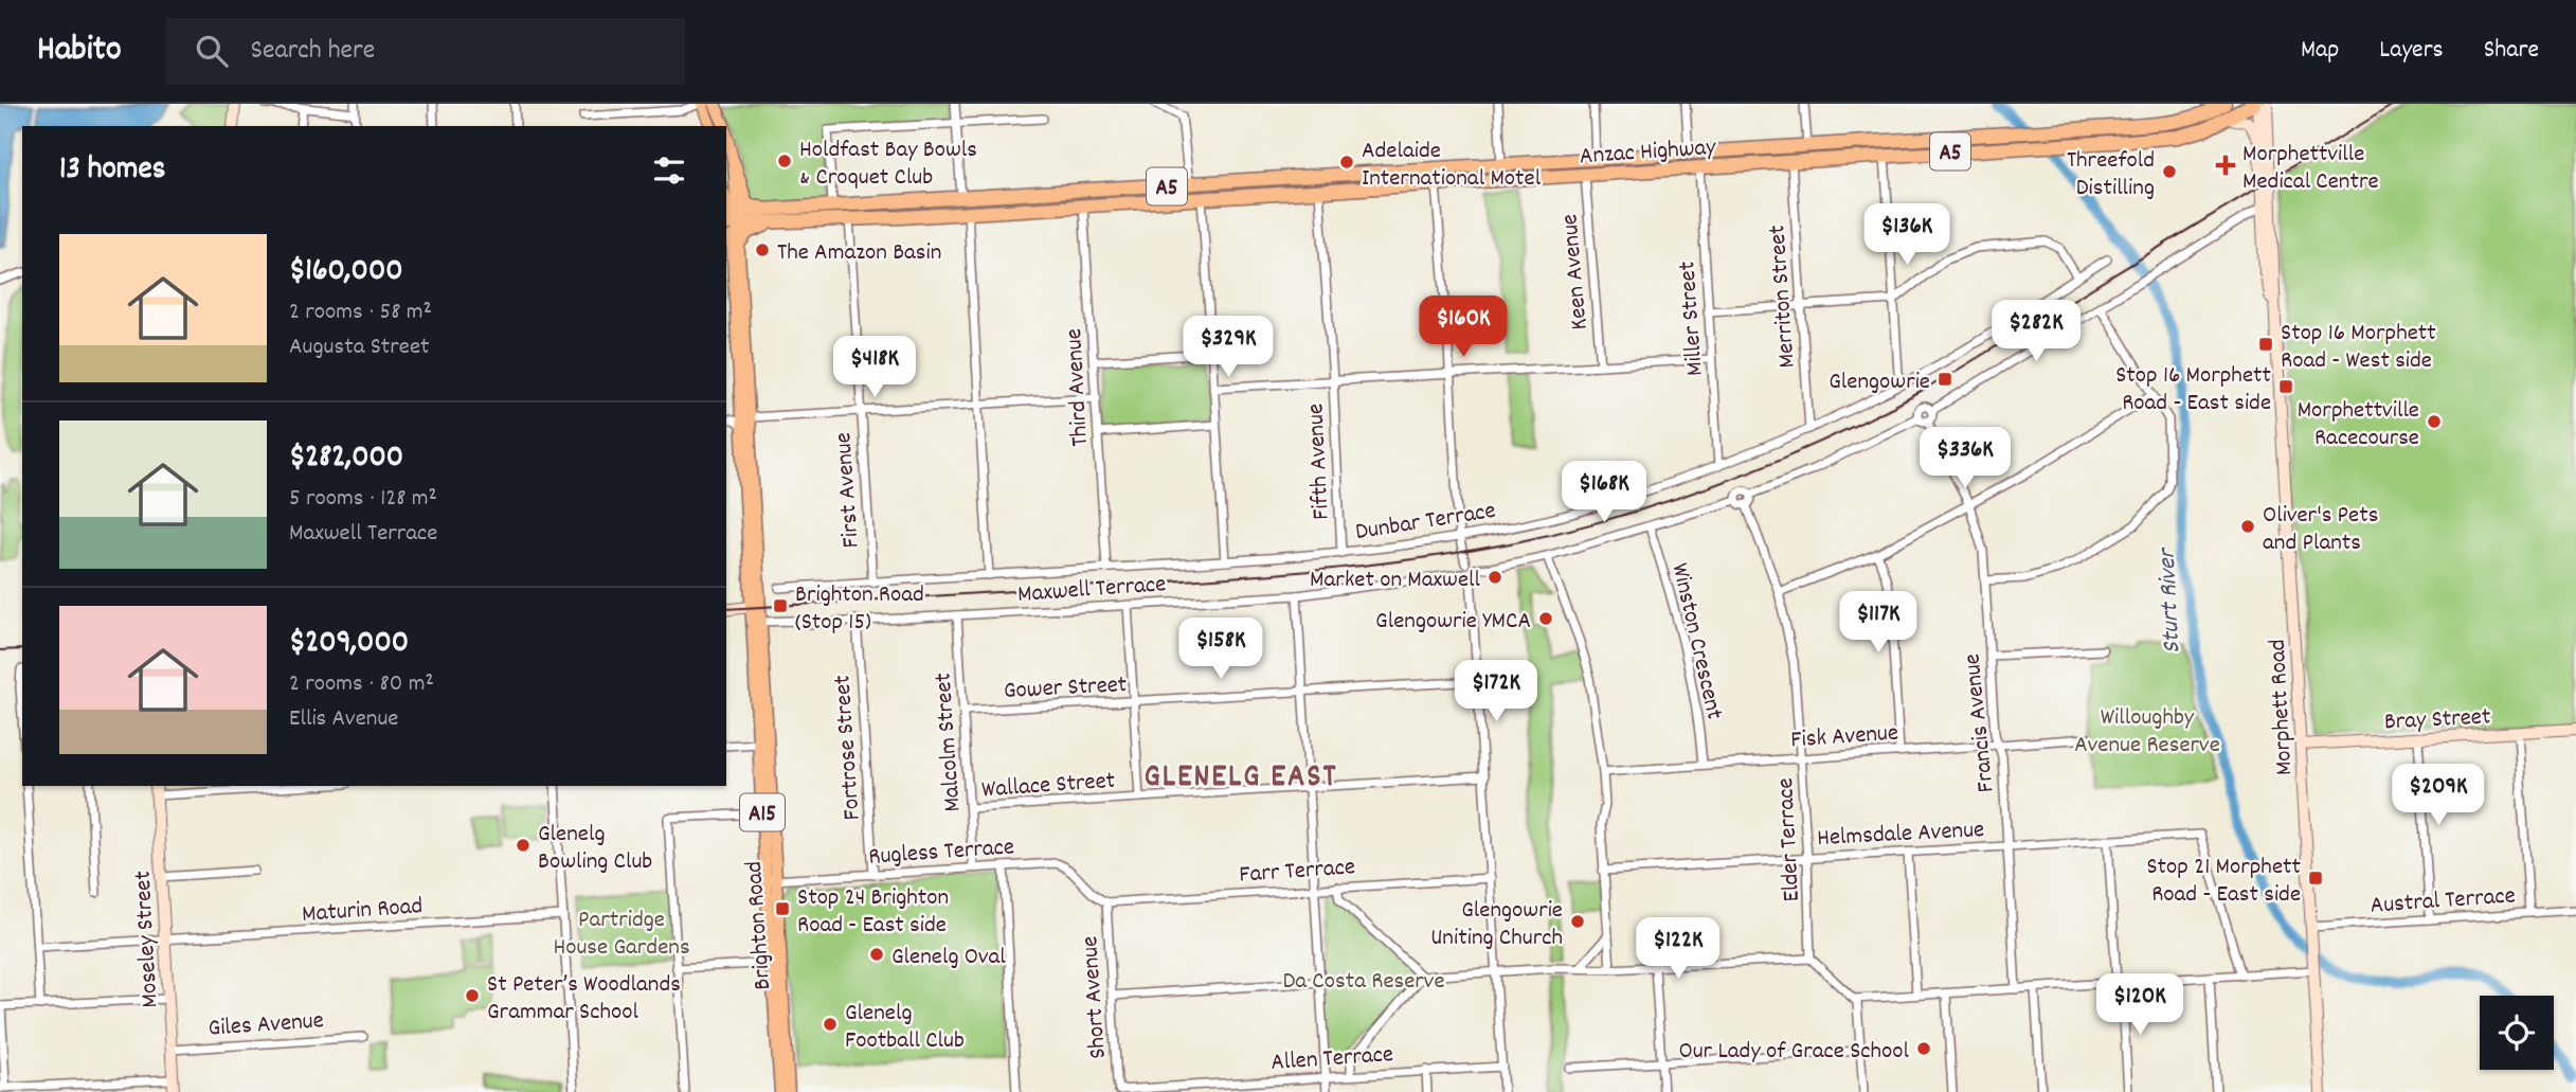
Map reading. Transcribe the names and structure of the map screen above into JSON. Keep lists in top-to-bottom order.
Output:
{
  "streets": {
    "highway": ["Anzac Highway", "A5"],
    "main road": [
      "Morphett Road",
      "Bray Street",
      "A15",
      "Brighton Road",
      "Moseley Street"
    ],
    "street": [
      "Keen Avenue",
      "Merriton Street",
      "Miller Street",
      "Third Avenue",
      "Fifth Avenue",
      "First Avenue",
      "Dunbar Terrace",
      "Maxwell Terrace",
      "Winston Crescent",
      "Gower Street",
      "Francis Avenue",
      "Fisk Avenue",
      "Malcolm Street",
      "Fortrose Street",
      "Wallace Street",
      "Helmsdale Avenue",
      "Elder Terrace",
      "Rugless Terrace",
      "Farr Terrace",
      "Austral Terrace",
      "Maturin Road",
      "Short Avenue",
      "Giles Avenue",
      "Allen Terrace"
    ]
  },
  "crossings": [
    ["Anzac Highway", "Keen Avenue"],
    ["Anzac Highway", "Merriton Street"],
    ["Anzac Highway", "Miller Street"],
    ["Anzac Highway", "Third Avenue"],
    ["Anzac Highway", "Fifth Avenue"],
    ["Anzac Highway", "First Avenue"],
    ["Anzac Highway", "Morphett Road"],
    ["Anzac Highway", "A15"],
    ["Anzac Highway", "Brighton Road"],
    ["Merriton Street", "Dunbar Terrace"],
    ["Miller Street", "Dunbar Terrace"],
    ["Third Avenue", "Dunbar Terrace"],
    ["Fifth Avenue", "Dunbar Terrace"],
    ["First Avenue", "Dunbar Terrace"],
    ["Maxwell Terrace", "Malcolm Street"],
    ["Maxwell Terrace", "Fortrose Street"],
    ["Maxwell Terrace", "Brighton Road"],
    ["Winston Crescent", "Fisk Avenue"],
    ["Gower Street", "Malcolm Street"],
    ["Morphett Road", "Bray Street"],
    ["Morphett Road", "Austral Terrace"],
    ["Francis Avenue", "Fisk Avenue"],
    ["Francis Avenue", "Helmsdale Avenue"],
    ["Fisk Avenue", "Elder Terrace"],
    ["Malcolm Street", "Wallace Street"],
    ["Malcolm Street", "Rugless Terrace"],
    ["Fortrose Street", "Rugless Terrace"],
    ["A15", "Brighton Road"],
    ["Helmsdale Avenue", "Elder Terrace"],
    ["Rugless Terrace", "Farr Terrace"],
    ["Rugless Terrace", "Brighton Road"],
    ["Rugless Terrace", "Short Avenue"],
    ["Farr Terrace", "Short Avenue"],
    ["Maturin Road", "Moseley Street"],
    ["Moseley Street", "Giles Avenue"],
    ["Short Avenue", "Allen Terrace"]
  ],
  "districts": ["GLENELG EAST"],
  "water": ["Sturt River"],
  "parks": ["Willoughby Avenue Reserve", "Partridge House Gardens", "Da Costa Reserve"],
  "places": {
    "other": [
      "Holdfast Bay Bowls & Croquet Club",
      "Adelaide International Motel",
      "Threefold Distilling",
      "The Amazon Basin",
      "Morphettville Racecourse",
      "Oliver's Pets and Plants",
      "Market on Maxwell",
      "Glengowrie YMCA",
      "Glenelg Bowling Club",
      "Glengowrie Uniting Church",
      "Glenelg Oval",
      "St Peter’s Woodlands Grammar School",
      "Glenelg Football Club",
      "Our Lady of Grace School"
    ],
    "health": ["Morphettville Medical Centre"],
    "transit": [
      "Stop 16 Morphett Road - West side",
      "Glengowrie",
      "Stop 16 Morphett Road - East side",
      "Brighton Road (Stop 15)",
      "Stop 21 Morphett Road - East side",
      "Stop 24 Brighton Road - East side"
    ]
  },
  "page": {
    "header": "Habito",
    "search": "Search here",
    "nav": ["Map", "Layers", "Share"],
    "heading": "13 homes",
    "price": [
      "$136K",
      "$160K",
      "$282K",
      "$329K",
      "$418K",
      "$336K",
      "$168K",
      "$117K",
      "$158K",
      "$172K",
      "$209K",
      "$122K",
      "$120K"
    ],
    "list": [
      {
        "name": "$160,000",
        "note": "2 rooms · 58 m² · Augusta Street"
      },
      {
        "name": "$282,000",
        "note": "5 rooms · 128 m² · Maxwell Terrace"
      },
      {
        "name": "$209,000",
        "note": "2 rooms · 80 m² · Ellis Avenue"
      }
    ]
  }
}
